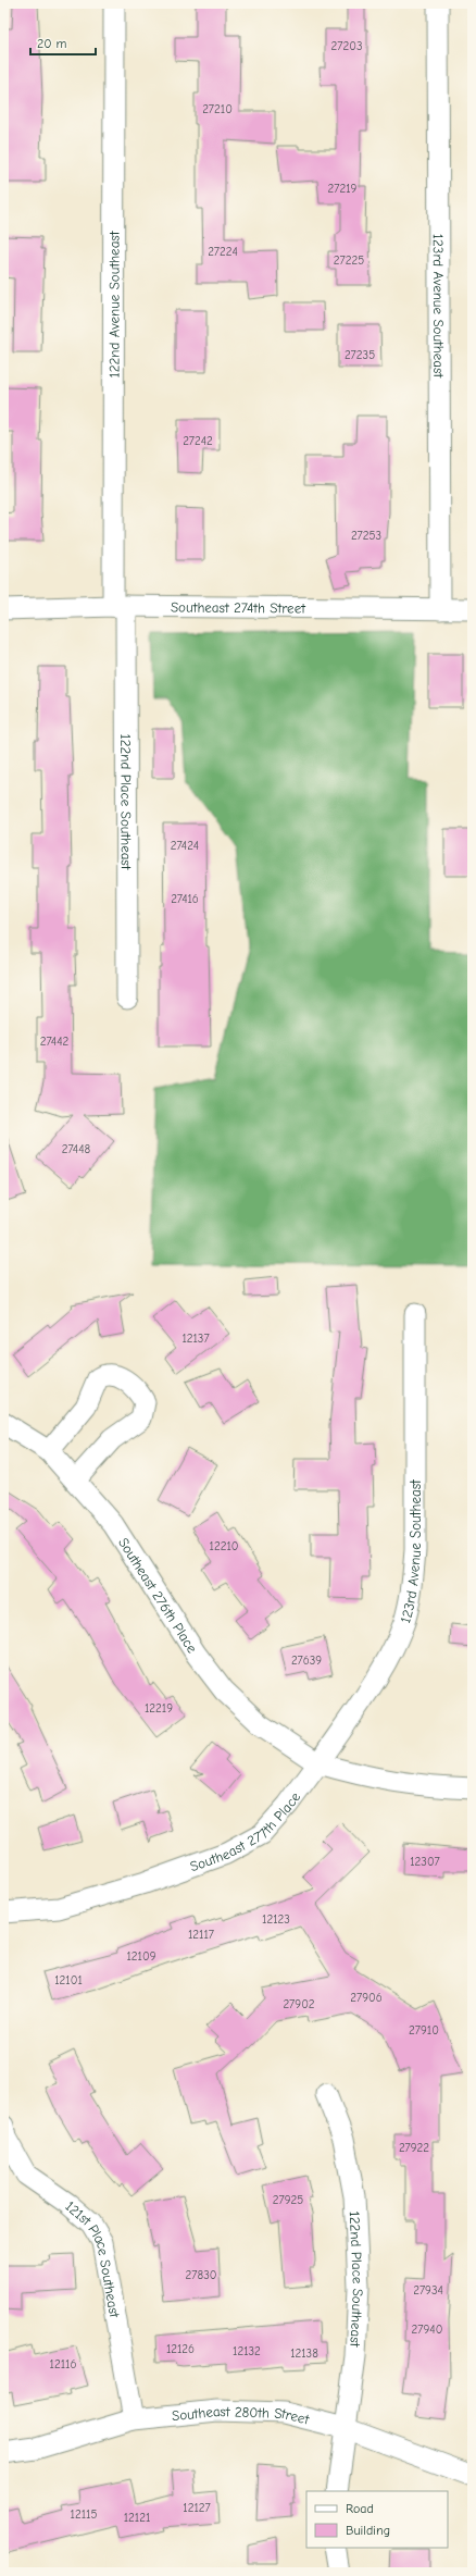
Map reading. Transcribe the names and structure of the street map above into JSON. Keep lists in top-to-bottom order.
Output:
{
  "streets": {
    "street": [
      "122nd Avenue Southeast",
      "123rd Avenue Southeast",
      "Southeast 274th Street",
      "122nd Place Southeast",
      "Southeast 276th Place",
      "Southeast 277th Place",
      "121st Place Southeast",
      "Southeast 280th Street"
    ]
  },
  "crossings": [
    ["122nd Avenue Southeast", "Southeast 274th Street"],
    ["122nd Avenue Southeast", "122nd Place Southeast"],
    ["123rd Avenue Southeast", "Southeast 274th Street"],
    ["123rd Avenue Southeast", "Southeast 276th Place"],
    ["123rd Avenue Southeast", "Southeast 277th Place"],
    ["Southeast 274th Street", "122nd Place Southeast"],
    ["122nd Place Southeast", "Southeast 280th Street"],
    ["Southeast 276th Place", "Southeast 277th Place"],
    ["121st Place Southeast", "Southeast 280th Street"]
  ],
  "house_numbers": [
    "27203",
    "27210",
    "27219",
    "27224",
    "27225",
    "27235",
    "27242",
    "27253",
    "27424",
    "27416",
    "27442",
    "27448",
    "12137",
    "12210",
    "27639",
    "12219",
    "12307",
    "12123",
    "12117",
    "12109",
    "12101",
    "27906",
    "27902",
    "27910",
    "27922",
    "27925",
    "27830",
    "27934",
    "27940",
    "12126",
    "12132",
    "12138",
    "12116",
    "12127",
    "12115",
    "12121"
  ],
  "legend": ["Road", "Building"],
  "scale_bar": "20 m"
}
